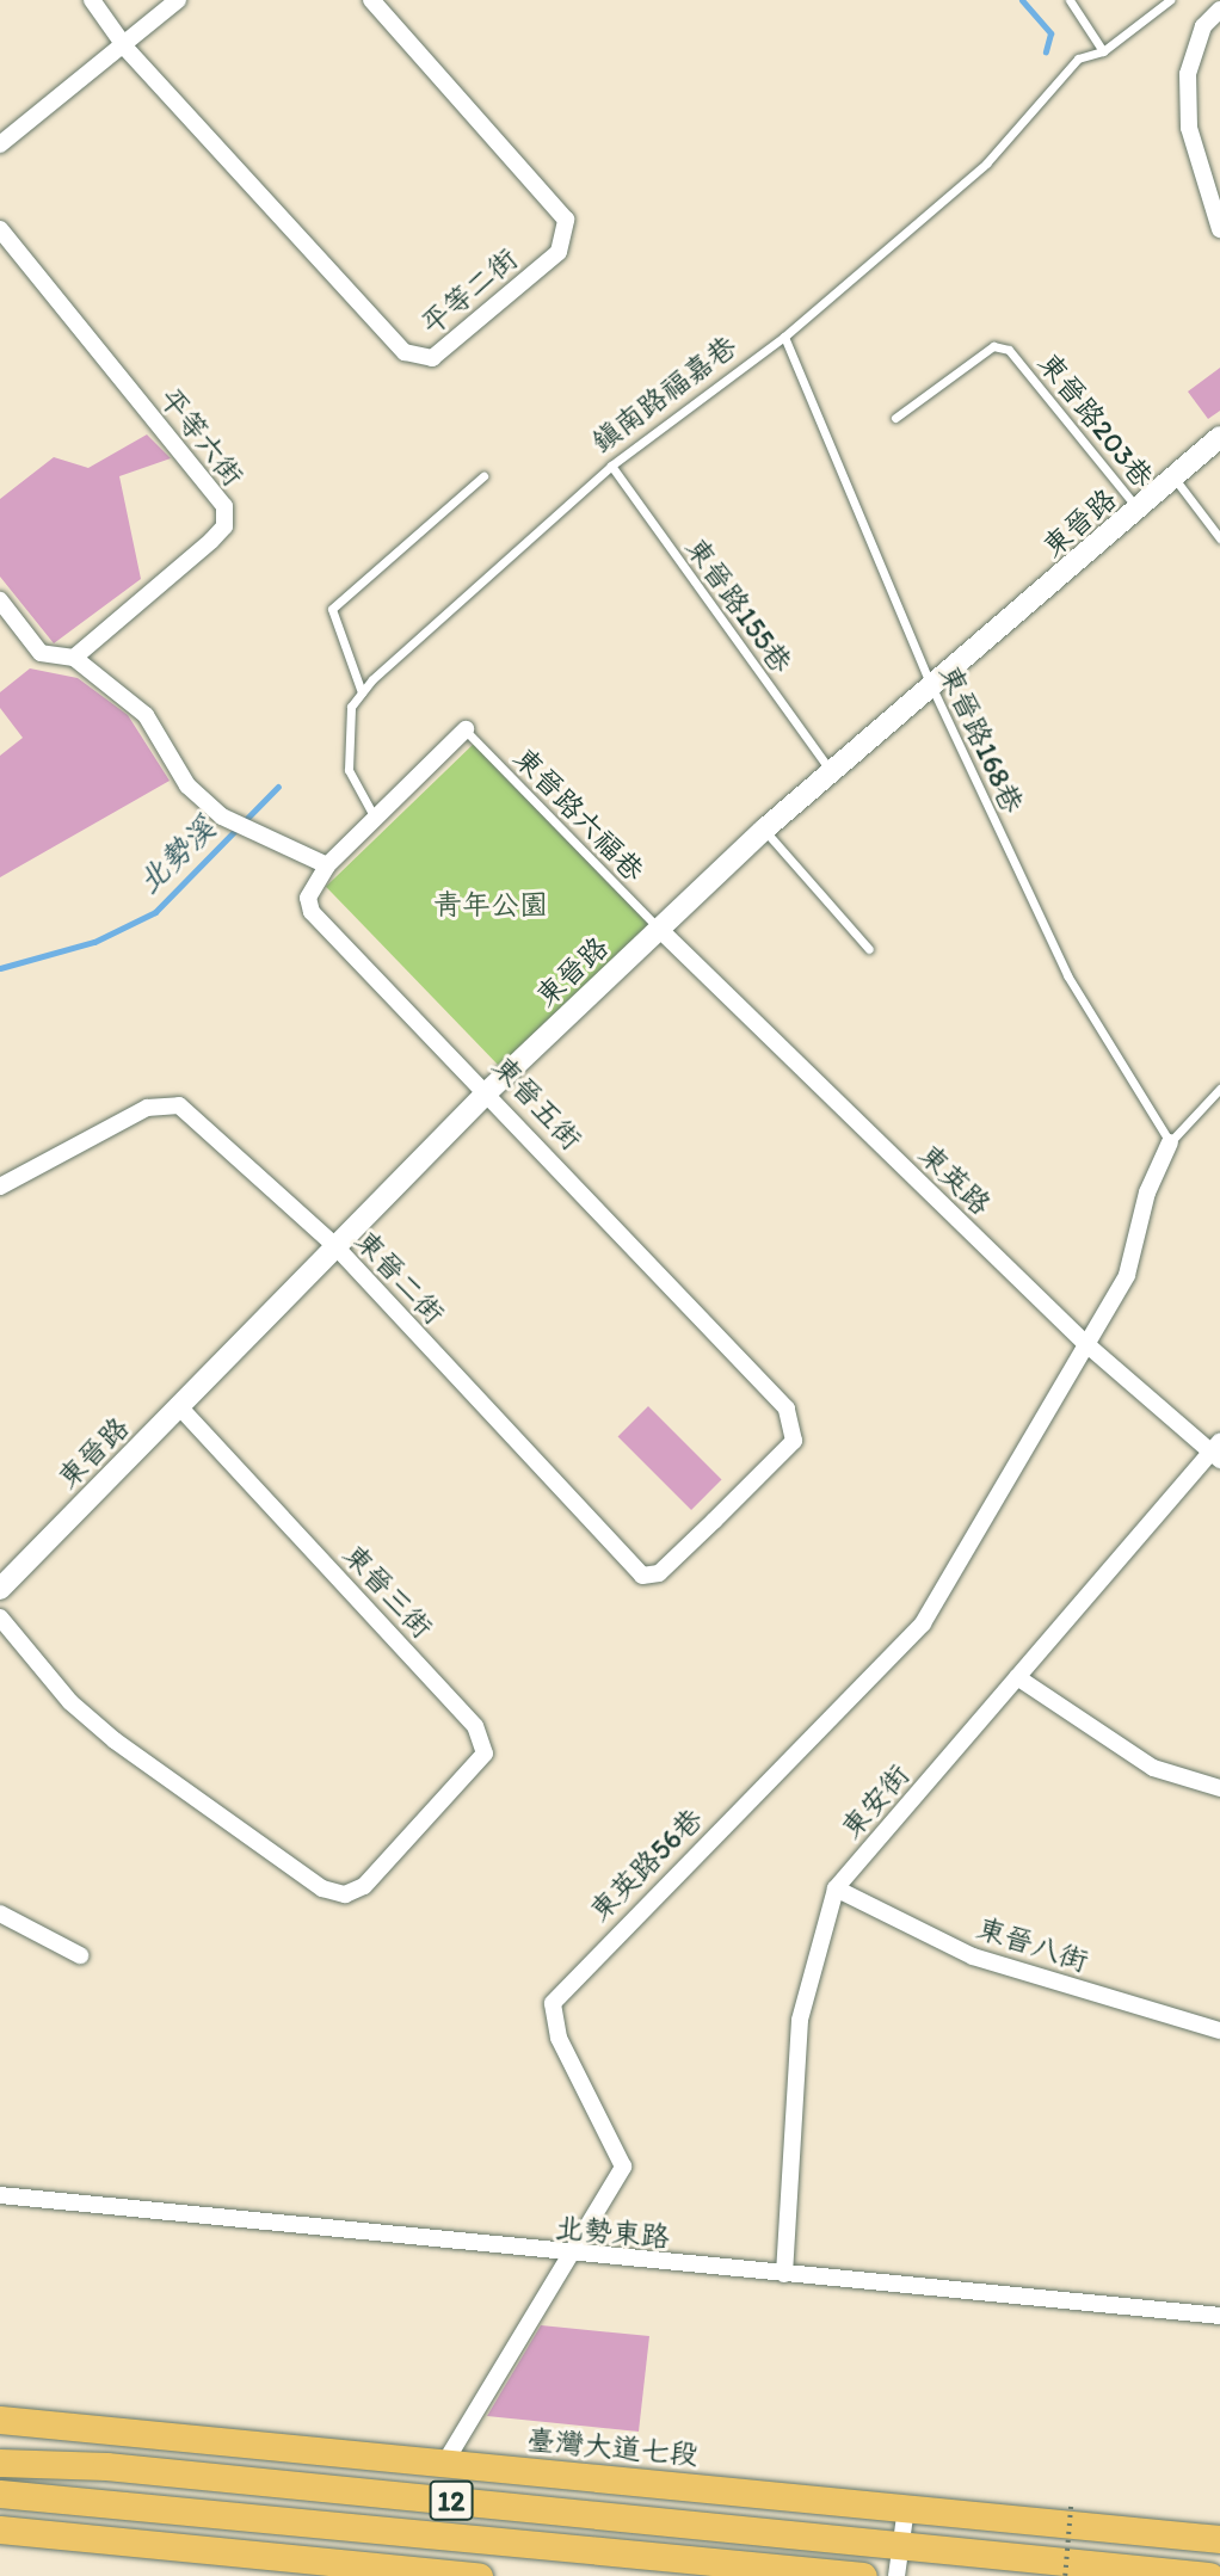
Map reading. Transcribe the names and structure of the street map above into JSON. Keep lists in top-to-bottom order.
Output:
{
  "streets": {
    "main road": ["臺灣大道七段", "12"],
    "street": [
      "平等二街",
      "平等六街",
      "東晉路",
      "東晉五街",
      "東英路",
      "東晉二街",
      "東晉三街",
      "東安街",
      "東英路56巷",
      "東晉八街",
      "北勢東路"
    ],
    "lane": [
      "鎮南路福嘉巷",
      "東晉路203巷",
      "東晉路155巷",
      "東晉路168巷",
      "東晉路六福巷"
    ]
  },
  "crossings": [
    ["鎮南路福嘉巷", "東晉路155巷"],
    ["鎮南路福嘉巷", "東晉路168巷"],
    ["東晉路203巷", "東晉路"],
    ["東晉路", "東晉路155巷"],
    ["東晉路", "東晉路168巷"],
    ["東晉路", "東晉路六福巷"],
    ["東晉路", "東晉五街"],
    ["東晉路", "東英路"],
    ["東晉路", "東晉二街"],
    ["東晉路", "東晉三街"],
    ["東晉路六福巷", "東晉五街"],
    ["東晉路六福巷", "東英路"],
    ["東晉五街", "東晉二街"],
    ["東英路", "東安街"],
    ["東英路", "東英路56巷"],
    ["東安街", "東晉八街"],
    ["東安街", "北勢東路"],
    ["東英路56巷", "北勢東路"],
    ["東英路56巷", "臺灣大道七段"]
  ],
  "water": ["北勢溪"],
  "parks": ["青年公園"]
}
